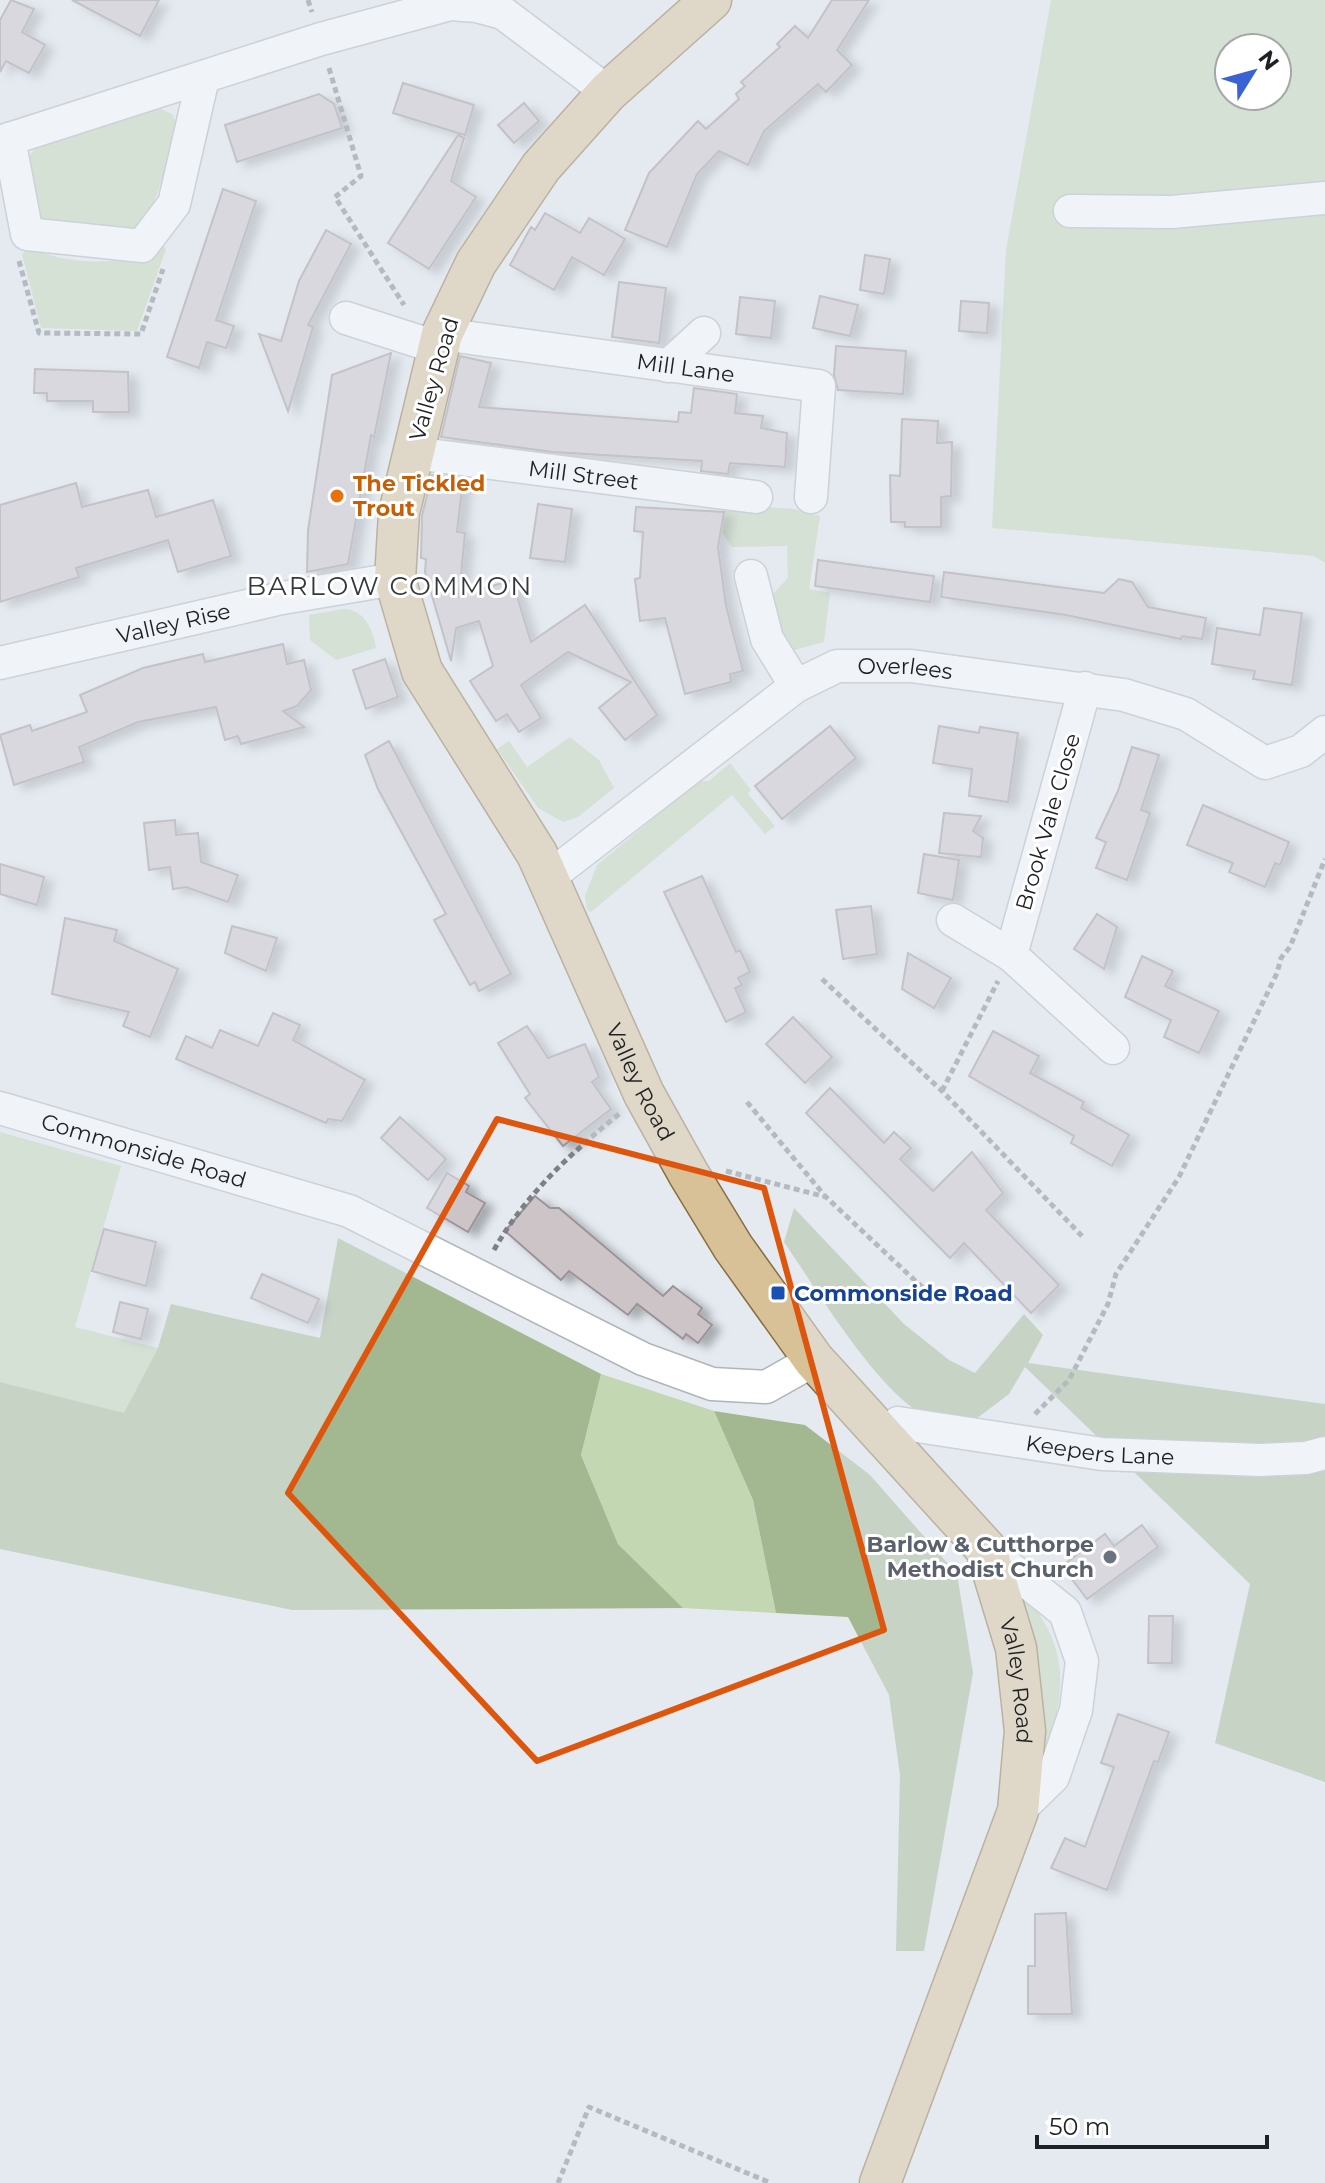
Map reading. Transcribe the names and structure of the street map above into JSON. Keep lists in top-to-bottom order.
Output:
{
  "streets": {
    "main road": ["Valley Road"],
    "street": [
      "Mill Lane",
      "Mill Street",
      "Valley Rise",
      "Overlees",
      "Brook Vale Close",
      "Commonside Road",
      "Keepers Lane"
    ]
  },
  "crossings": [
    ["Mill Lane", "Valley Road"],
    ["Valley Road", "Mill Street"],
    ["Valley Road", "Valley Rise"],
    ["Valley Road", "Overlees"],
    ["Valley Road", "Commonside Road"],
    ["Valley Road", "Keepers Lane"],
    ["Overlees", "Brook Vale Close"]
  ],
  "districts": ["BARLOW COMMON"],
  "places": {
    "other": ["The Tickled Trout", "Barlow & Cutthorpe Methodist Church"],
    "transit": ["Commonside Road"]
  },
  "scale_bar": "50 m",
  "north": "top right"
}
